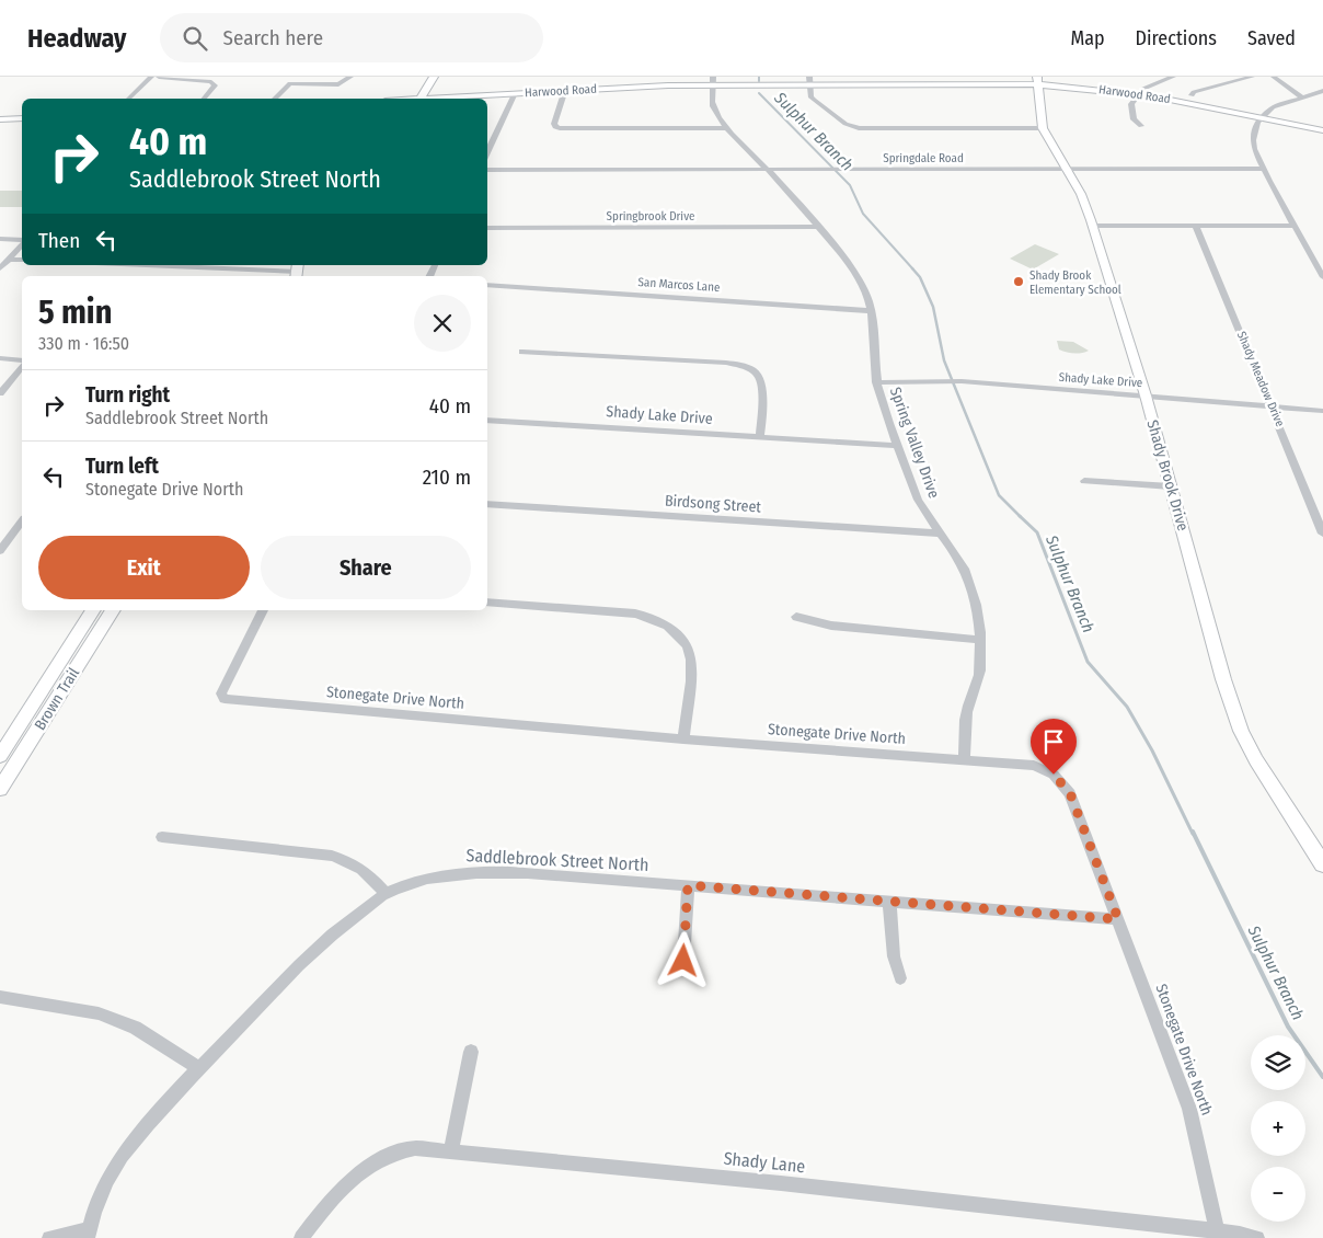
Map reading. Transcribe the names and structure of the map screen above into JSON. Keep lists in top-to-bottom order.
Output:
{
  "streets": {
    "main road": ["Harwood Road", "Shady Brook Drive", "Brown Trail"],
    "street": [
      "Springdale Road",
      "Springbrook Drive",
      "San Marcos Lane",
      "Shady Meadow Drive",
      "Shady Lake Drive",
      "Spring Valley Drive",
      "Birdsong Street",
      "Stonegate Drive North",
      "Saddlebrook Street North",
      "Shady Lane"
    ]
  },
  "crossings": [
    ["Harwood Road", "Spring Valley Drive"],
    ["Harwood Road", "Shady Brook Drive"],
    ["Springdale Road", "Spring Valley Drive"],
    ["Springdale Road", "Shady Brook Drive"],
    ["Springbrook Drive", "Spring Valley Drive"],
    ["San Marcos Lane", "Spring Valley Drive"],
    ["Shady Meadow Drive", "Shady Lake Drive"],
    ["Shady Lake Drive", "Spring Valley Drive"],
    ["Shady Lake Drive", "Shady Brook Drive"],
    ["Spring Valley Drive", "Birdsong Street"],
    ["Spring Valley Drive", "Stonegate Drive North"],
    ["Stonegate Drive North", "Saddlebrook Street North"],
    ["Stonegate Drive North", "Shady Lane"]
  ],
  "water": ["Sulphur Branch"],
  "places": ["Shady Brook Elementary School"],
  "page": {
    "header": "Headway",
    "search": "Search here",
    "nav": ["Map", "Directions", "Saved"],
    "turn": ["40 m", "Saddlebrook Street North"],
    "then": "Then",
    "heading": ["5 min", "330 m · 16:50"],
    "list": [
      {
        "name": "Turn right",
        "note": "Saddlebrook Street North",
        "value": "40 m"
      },
      {
        "name": "Turn left",
        "note": "Stonegate Drive North",
        "value": "210 m"
      }
    ],
    "buttons": ["Exit", "Share"],
    "map_buttons": ["+", "−"]
  }
}
